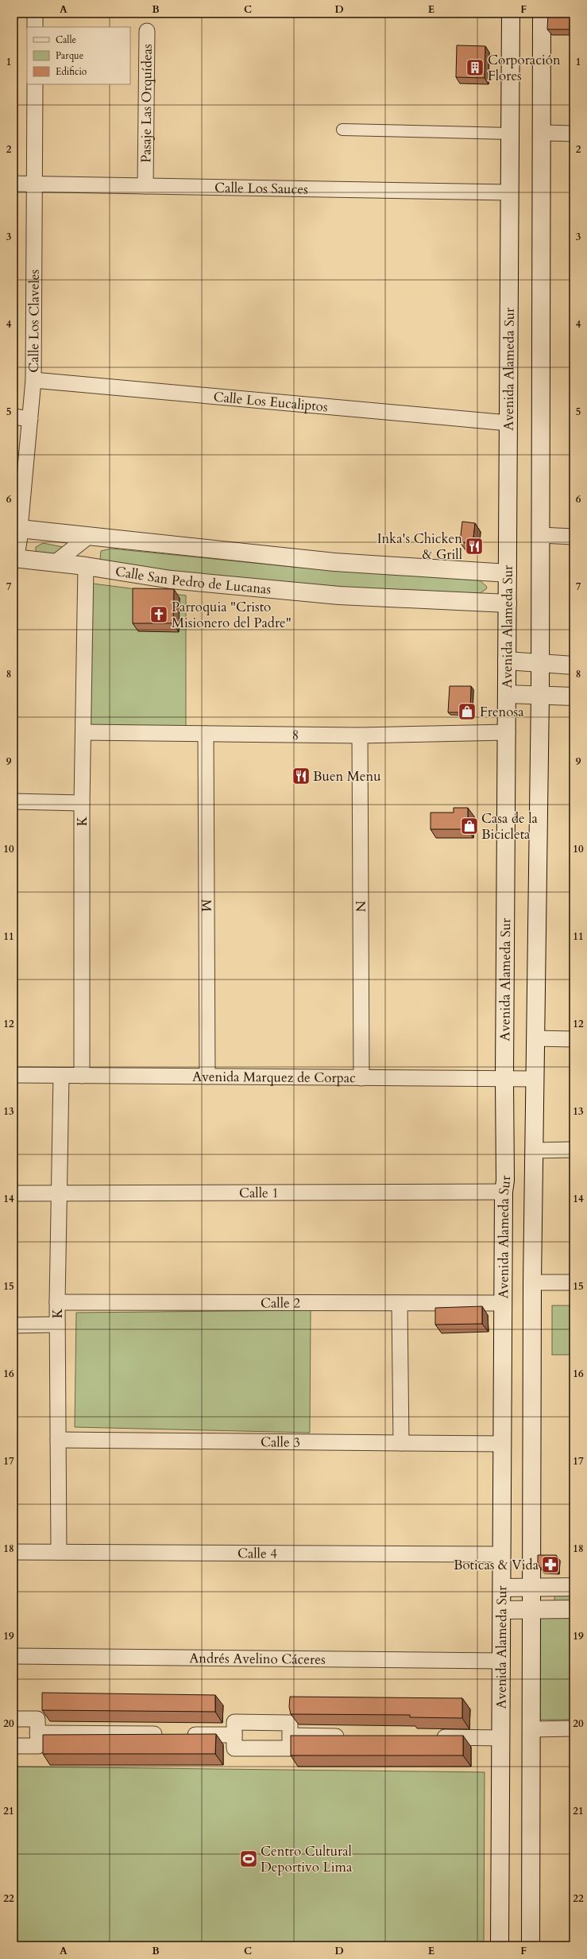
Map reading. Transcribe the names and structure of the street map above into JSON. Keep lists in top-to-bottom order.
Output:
{
  "streets": {
    "main road": ["Calle Los Claveles", "Avenida Alameda Sur", "Calle San Pedro de Lucanas"],
    "street": [
      "Pasaje Las Orquídeas",
      "Calle Los Sauces",
      "Calle Los Eucaliptos",
      "8",
      "K",
      "M",
      "N",
      "Avenida Marquez de Corpac",
      "Calle 1",
      "Calle 2",
      "Calle 3",
      "Calle 4",
      "Andrés Avelino Cáceres"
    ]
  },
  "crossings": [
    ["Pasaje Las Orquídeas", "Calle Los Sauces"],
    ["Calle Los Sauces", "Calle Los Claveles"],
    ["Calle Los Sauces", "Avenida Alameda Sur"],
    ["Calle Los Claveles", "Calle Los Eucaliptos"],
    ["Calle Los Claveles", "Calle San Pedro de Lucanas"],
    ["Avenida Alameda Sur", "Calle Los Eucaliptos"],
    ["Avenida Alameda Sur", "Calle San Pedro de Lucanas"],
    ["Avenida Alameda Sur", "8"],
    ["Avenida Alameda Sur", "Avenida Marquez de Corpac"],
    ["Avenida Alameda Sur", "Calle 1"],
    ["Avenida Alameda Sur", "Calle 2"],
    ["Avenida Alameda Sur", "Calle 3"],
    ["Avenida Alameda Sur", "Calle 4"],
    ["Avenida Alameda Sur", "Andrés Avelino Cáceres"],
    ["Calle San Pedro de Lucanas", "K"],
    ["8", "K"],
    ["8", "M"],
    ["8", "N"],
    ["K", "Avenida Marquez de Corpac"],
    ["K", "Calle 1"],
    ["K", "Calle 2"],
    ["K", "Calle 3"],
    ["K", "Calle 4"],
    ["M", "Avenida Marquez de Corpac"],
    ["N", "Avenida Marquez de Corpac"]
  ],
  "places": {
    "building": ["Corporación Flores"],
    "restaurant": ["Inka's Chicken & Grill", "Buen Menu"],
    "church": ["Parroquia \"Cristo Misionero del Padre\""],
    "shop": ["Frenosa", "Casa de la Bicicleta"],
    "pharmacy": ["Boticas & Vida"],
    "sports": ["Centro Cultural Deportivo Lima"]
  },
  "legend": ["Calle", "Parque", "Edificio"],
  "grid": {
    "columns": [
      "A",
      "B",
      "C",
      "D",
      "E",
      "F"
    ],
    "rows": [
      "1",
      "2",
      "3",
      "4",
      "5",
      "6",
      "7",
      "8",
      "9",
      "10",
      "11",
      "12",
      "13",
      "14",
      "15",
      "16",
      "17",
      "18",
      "19",
      "20",
      "21",
      "22"
    ]
  }
}
